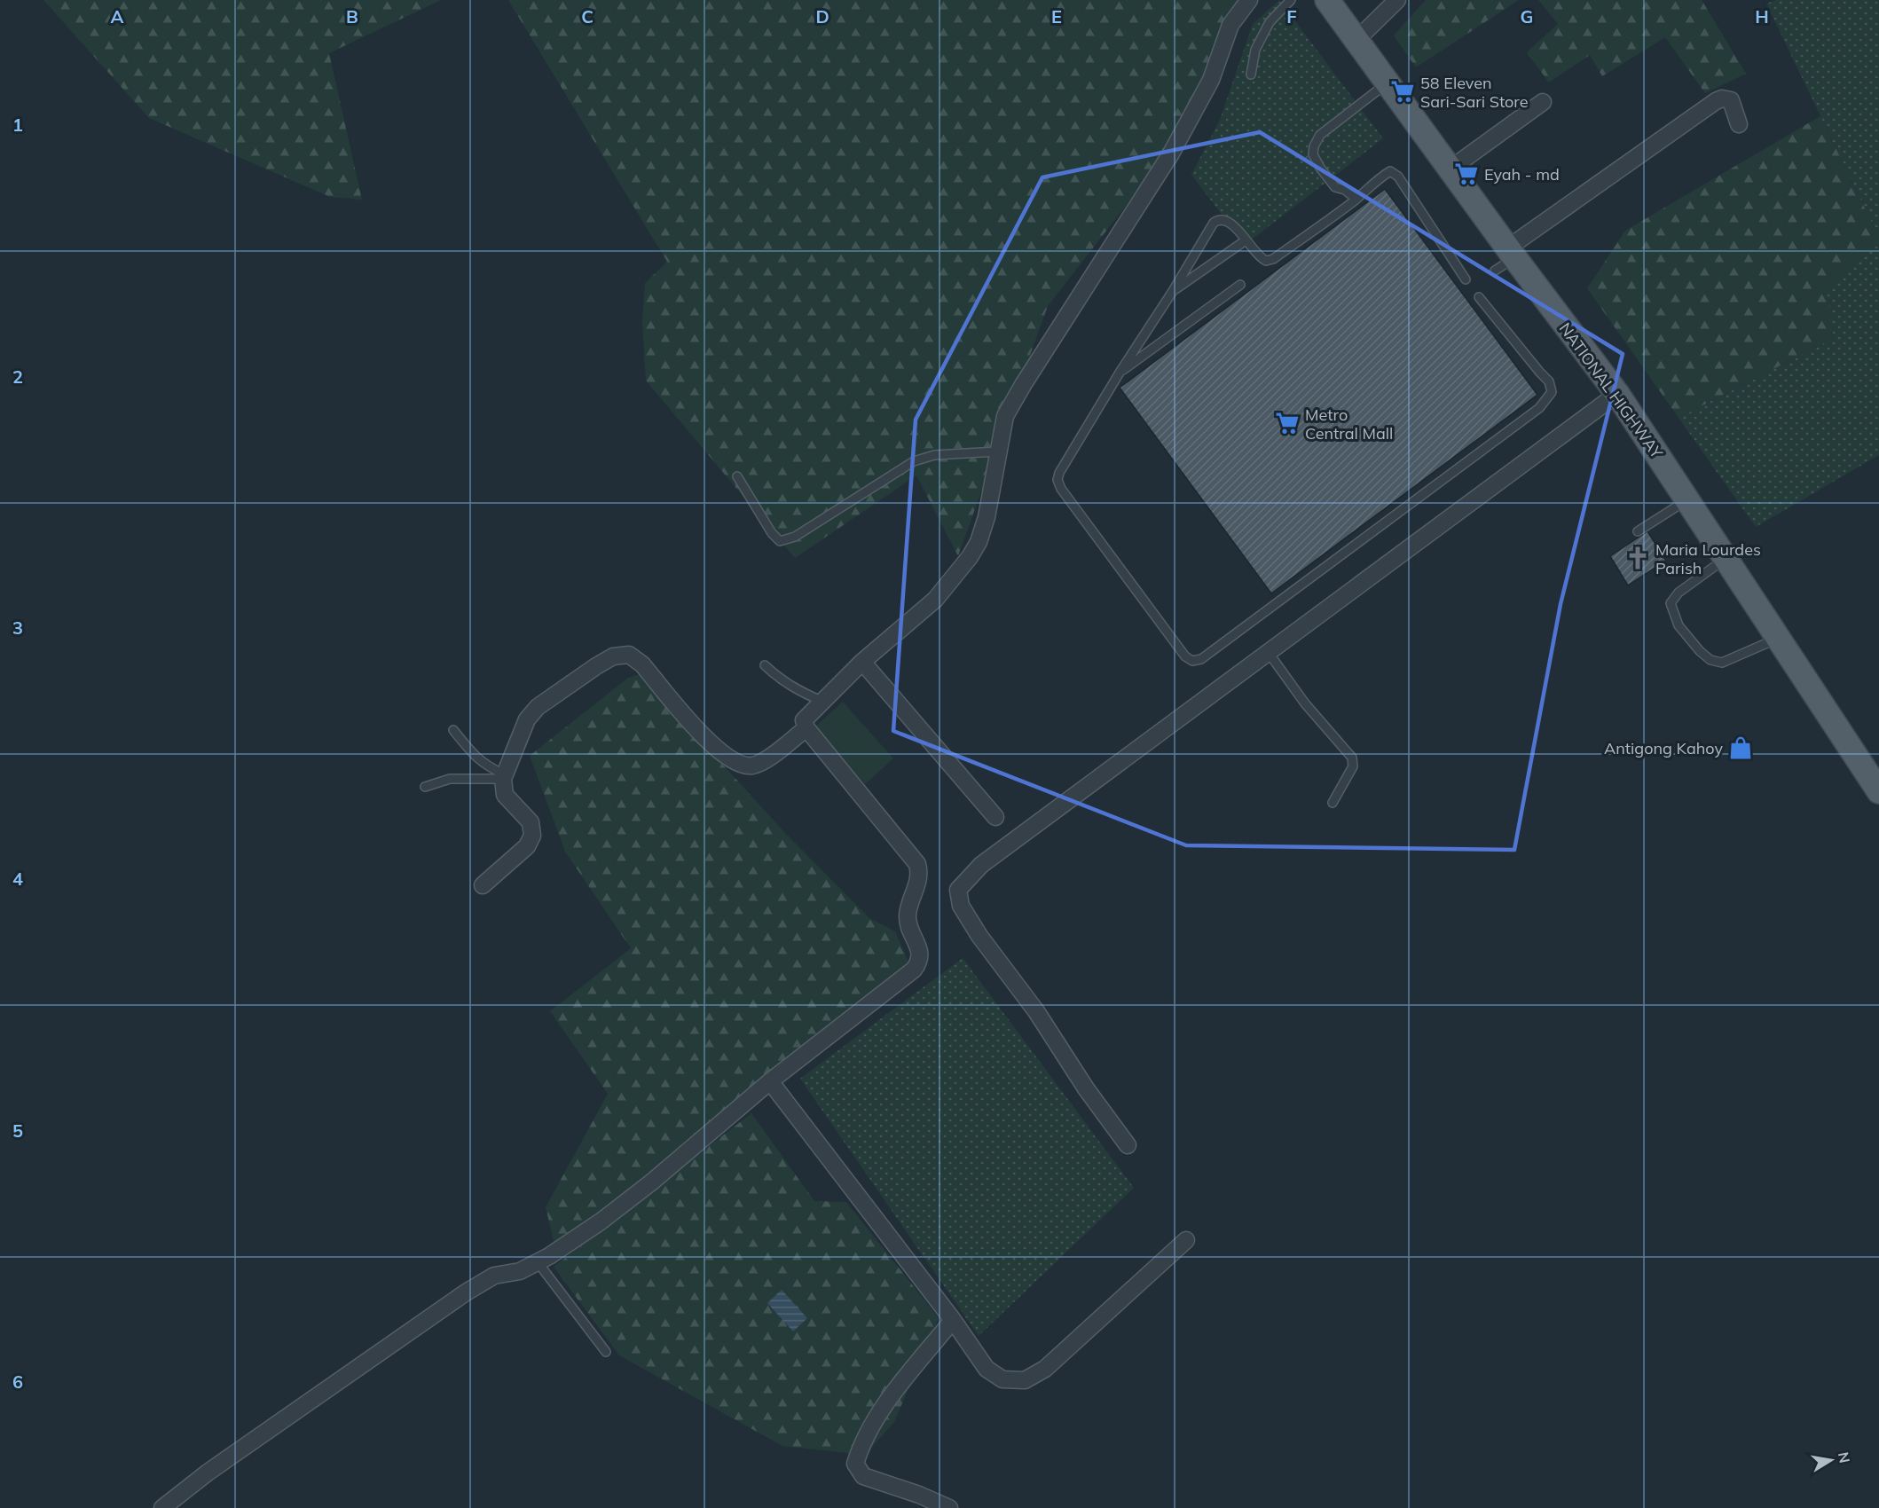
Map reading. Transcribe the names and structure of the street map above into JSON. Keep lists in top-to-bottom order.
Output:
{
  "streets": {
    "main road": ["NATIONAL HIGHWAY"]
  },
  "places": {
    "supermarket": ["58 Eleven Sari-Sari Store", "Eyah - md", "Metro Central Mall"],
    "church": ["Maria Lourdes Parish"],
    "shop": ["Antigong Kahoy"]
  },
  "north": "right",
  "grid": {
    "columns": [
      "A",
      "B",
      "C",
      "D",
      "E",
      "F",
      "G",
      "H"
    ],
    "rows": [
      "1",
      "2",
      "3",
      "4",
      "5",
      "6"
    ]
  }
}
